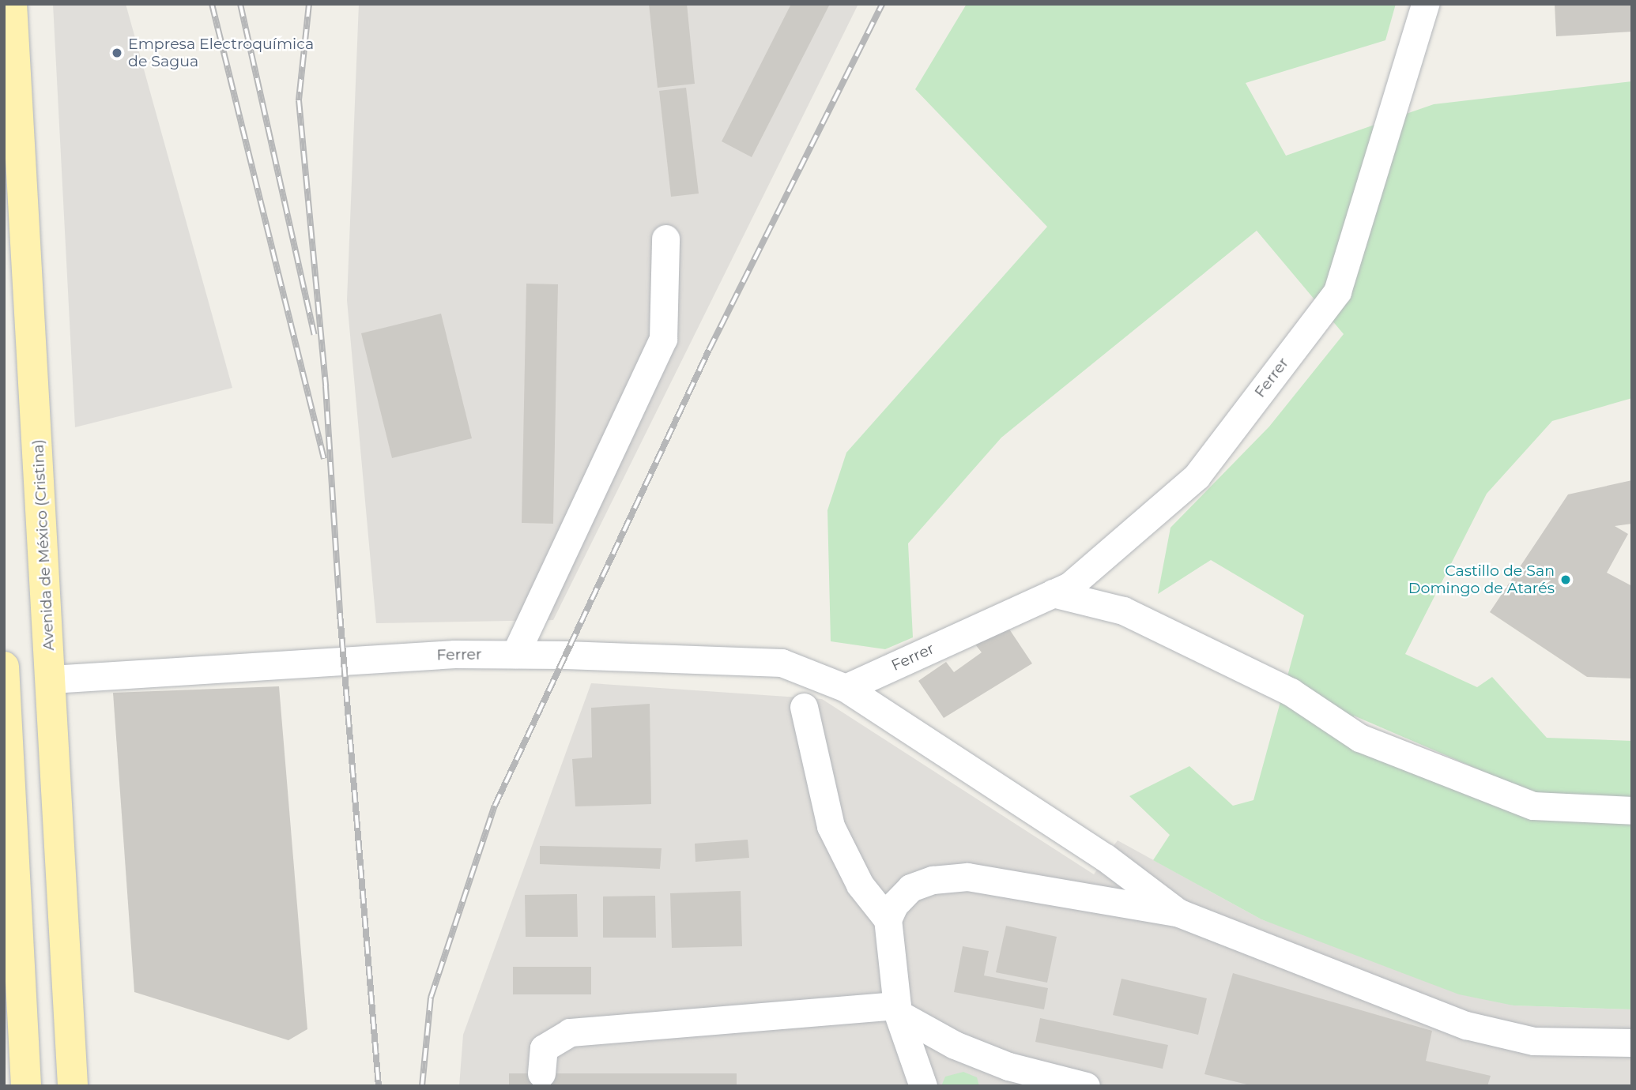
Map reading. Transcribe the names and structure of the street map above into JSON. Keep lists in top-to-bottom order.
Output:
{
  "streets": {
    "main road": ["Avenida de México (Cristina)"],
    "street": ["Ferrer"]
  },
  "crossings": [
    ["Ferrer", "Avenida de México (Cristina)"]
  ],
  "places": ["Empresa Electroquímica de Sagua", "Castillo de San Domingo de Atarés"]
}
